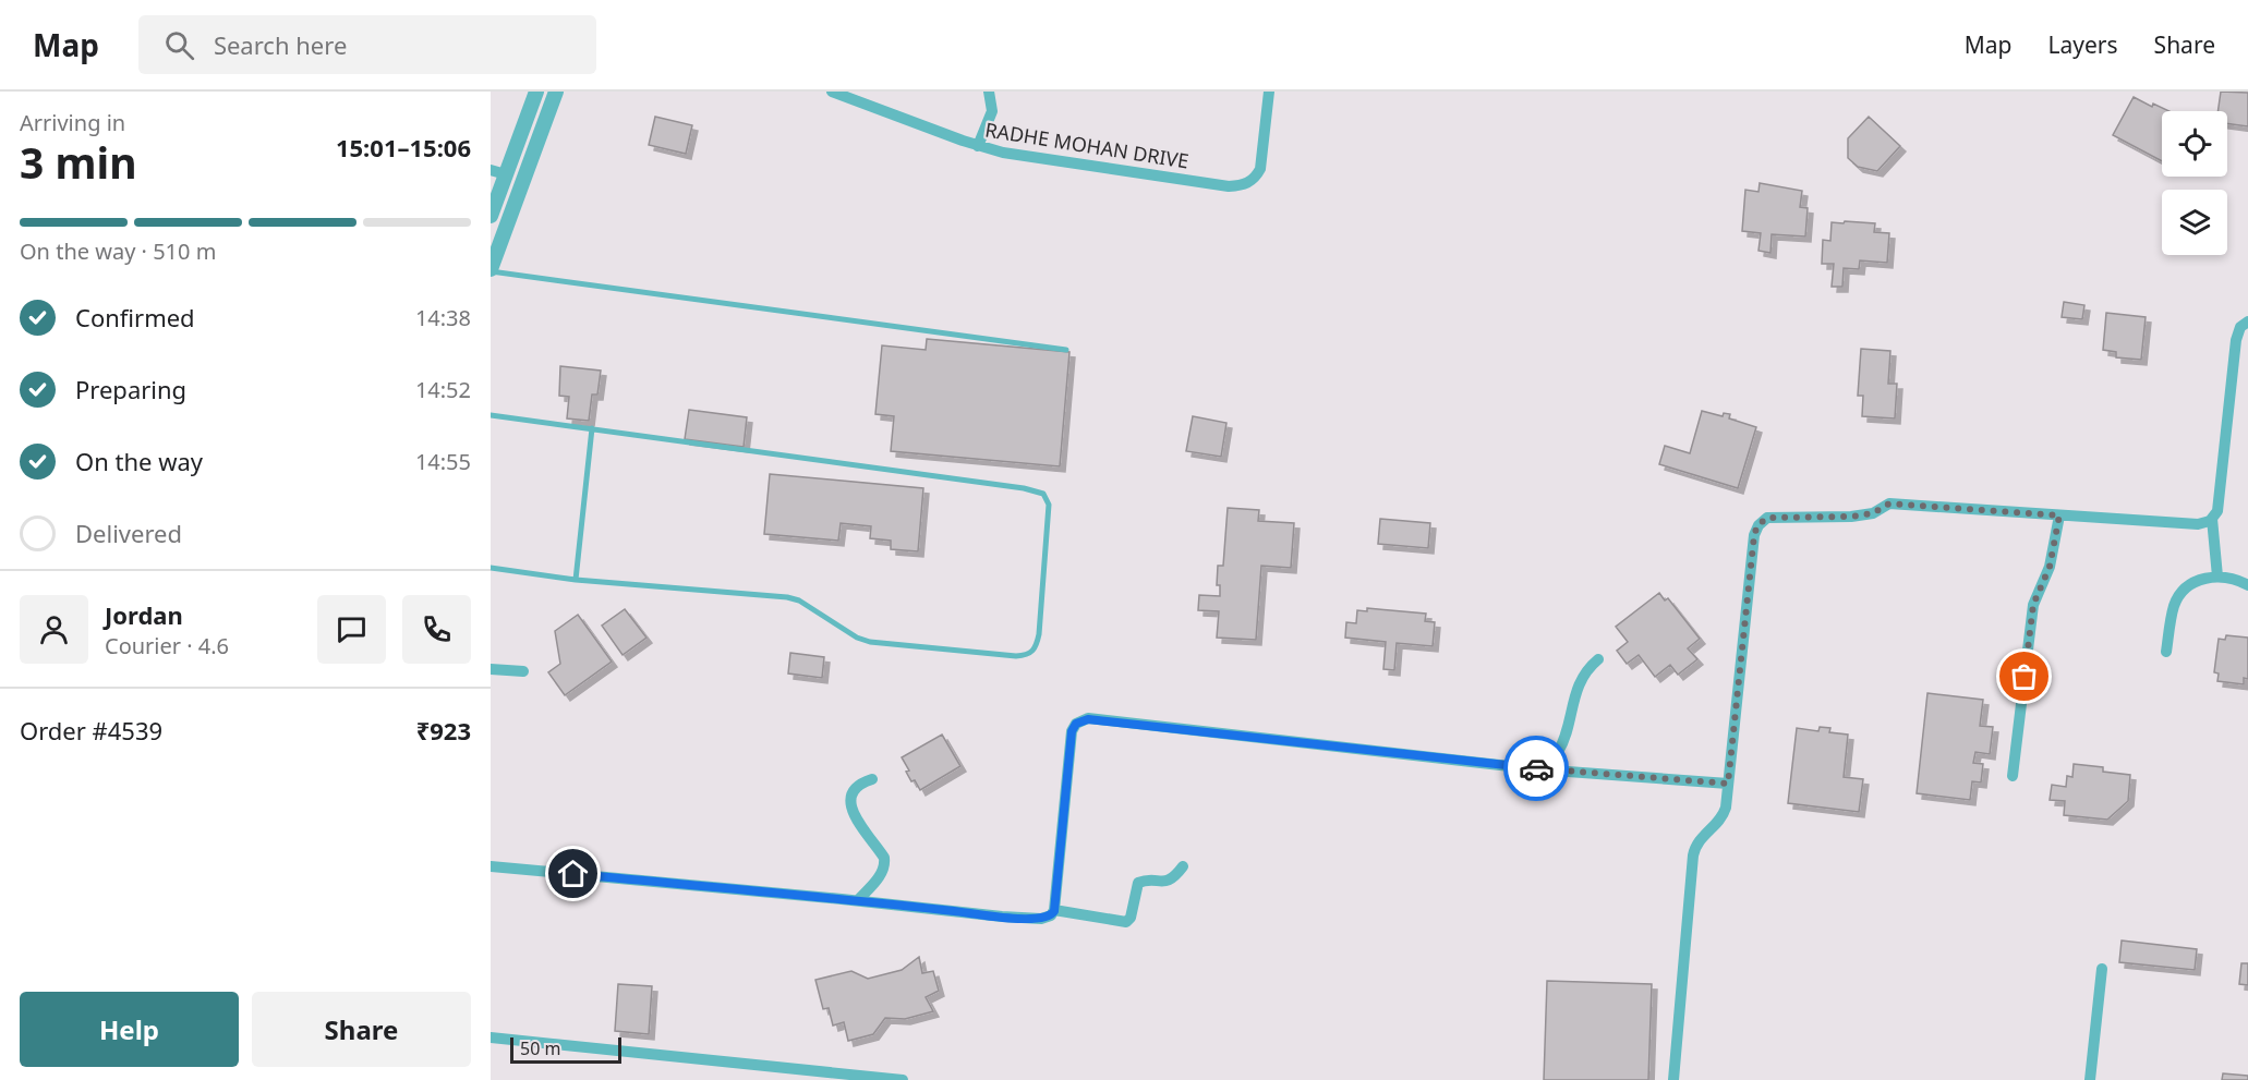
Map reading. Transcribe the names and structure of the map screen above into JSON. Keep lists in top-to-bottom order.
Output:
{
  "streets": {
    "street": ["RADHE MOHAN DRIVE"]
  },
  "scale_bar": "50 m",
  "page": {
    "header": "Map",
    "search": "Search here",
    "nav": ["Map", "Layers", "Share"],
    "heading": ["3 min", "Arriving in", "15:01–15:06"],
    "panel": [
      "Jordan",
      "Courier · 4.6",
      "Order #4539",
      "₹923"
    ],
    "bar": "On the way · 510 m",
    "list": [
      ["Confirmed", "14:38"],
      ["Preparing", "14:52"],
      ["On the way", "14:55"],
      "Delivered"
    ],
    "buttons": ["Help", "Share"],
    "scale": "50 m"
  }
}
